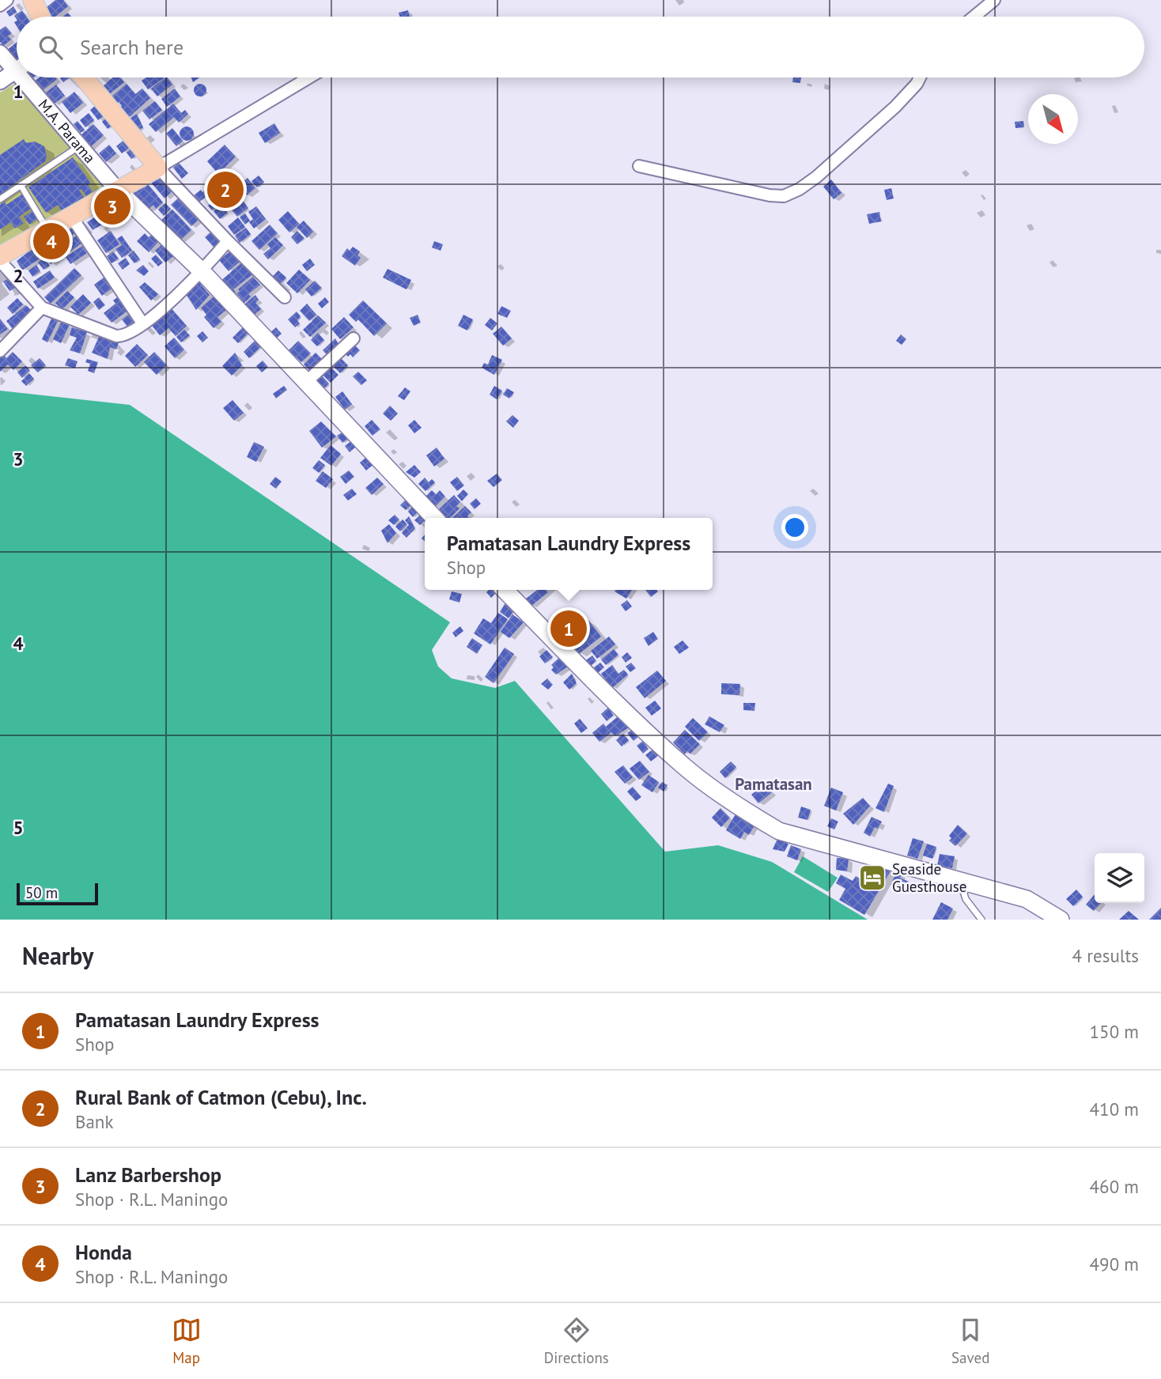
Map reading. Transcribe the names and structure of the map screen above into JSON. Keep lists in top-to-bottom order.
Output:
{
  "streets": {
    "street": ["M.A. Parama"]
  },
  "districts": ["Pamatasan"],
  "places": {
    "hotel": ["Seaside Guesthouse"]
  },
  "scale_bar": "50 m",
  "north": "bottom right",
  "page": {
    "search": "Search here",
    "pins": [
      "2",
      "3",
      "4",
      "1"
    ],
    "popup": ["Pamatasan Laundry Express", "Shop"],
    "scale": "50 m",
    "heading": ["Nearby", "4 results"],
    "list": [
      {
        "mark": "1",
        "name": "Pamatasan Laundry Express",
        "note": "Shop",
        "value": "150 m"
      },
      {
        "mark": "2",
        "name": "Rural Bank of Catmon (Cebu), Inc.",
        "note": "Bank",
        "value": "410 m"
      },
      {
        "mark": "3",
        "name": "Lanz Barbershop",
        "note": "Shop · R.L. Maningo",
        "value": "460 m"
      },
      {
        "mark": "4",
        "name": "Honda",
        "note": "Shop · R.L. Maningo",
        "value": "490 m"
      }
    ],
    "nav": ["Map", "Directions", "Saved"]
  },
  "grid": {
    "rows": [
      "1",
      "2",
      "3",
      "4",
      "5"
    ]
  }
}
